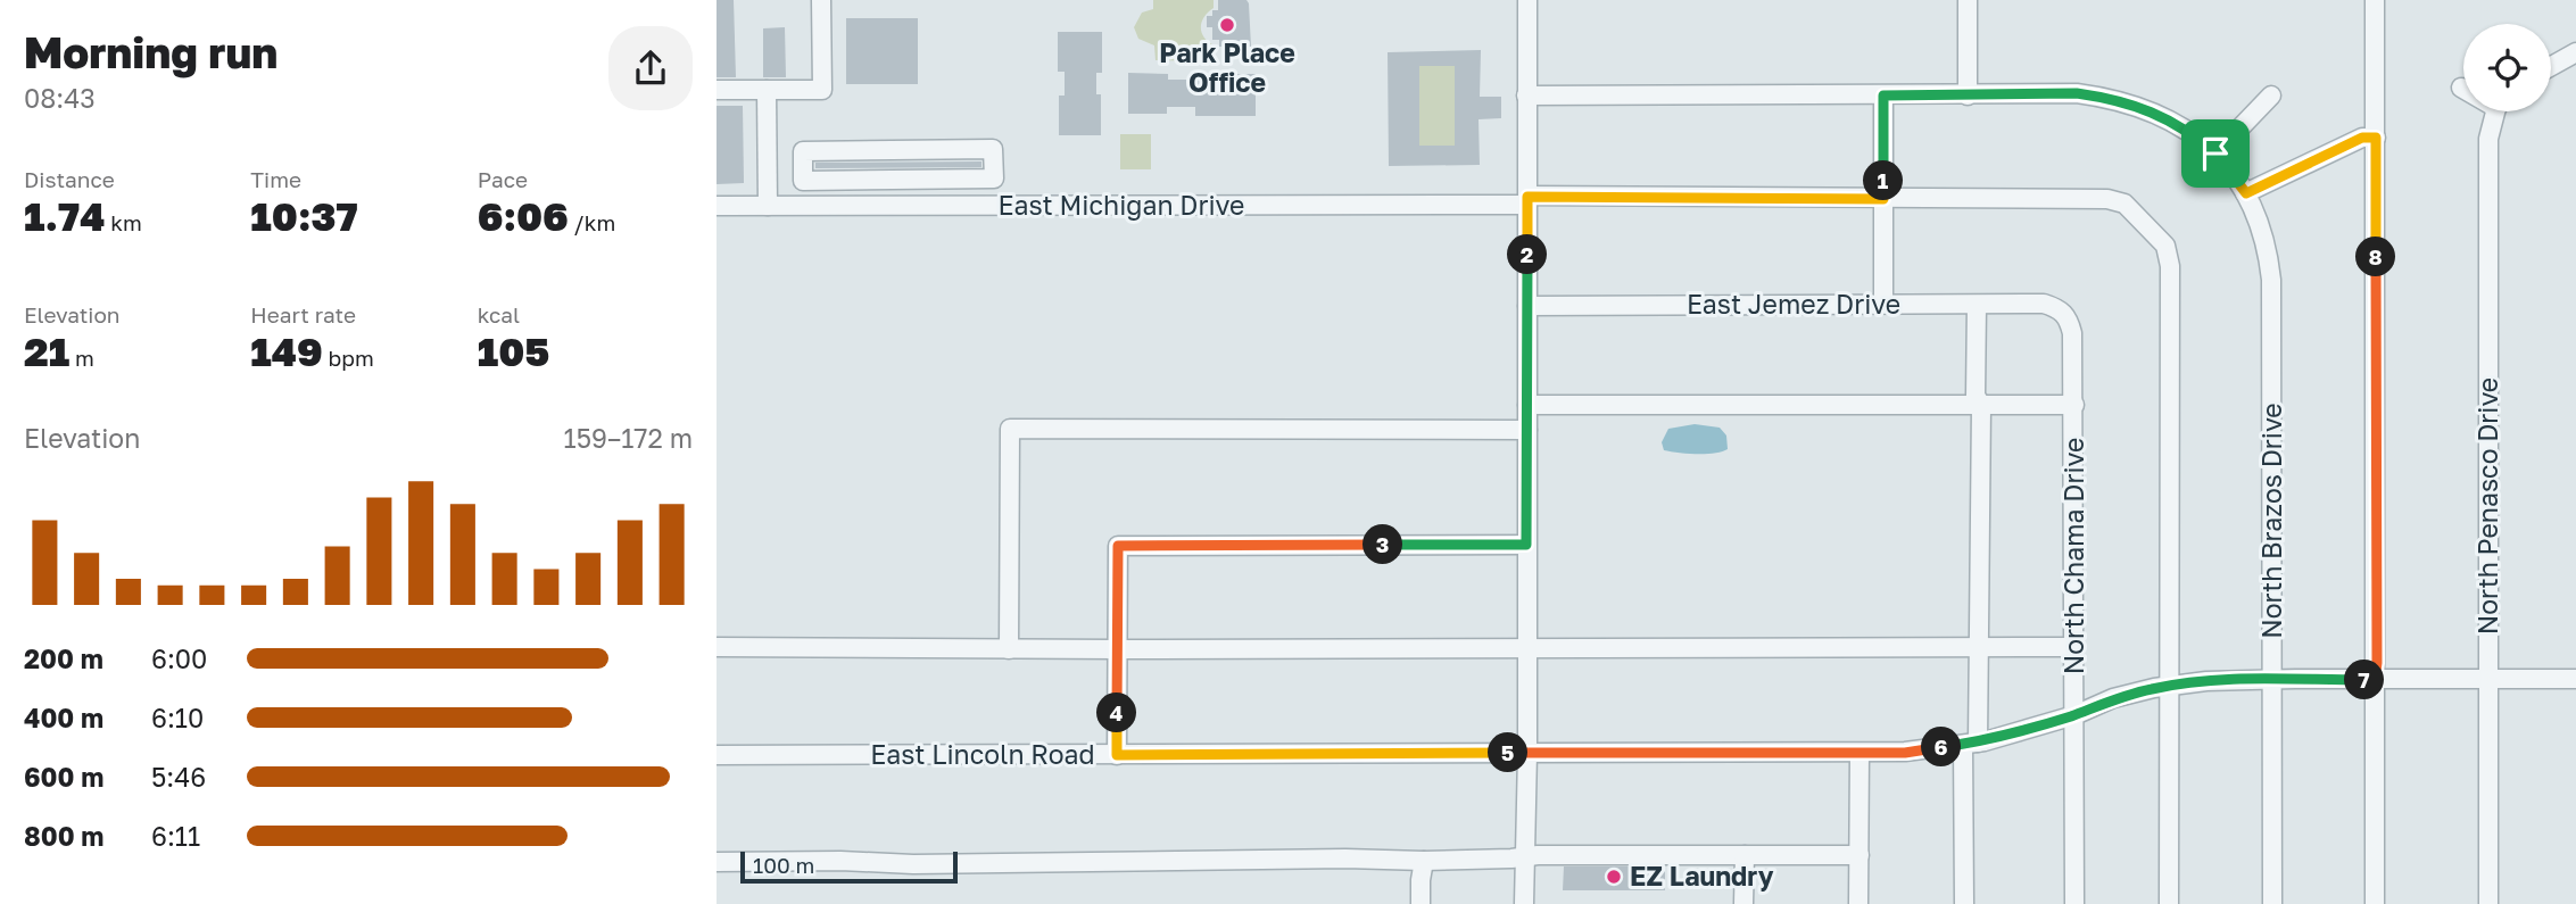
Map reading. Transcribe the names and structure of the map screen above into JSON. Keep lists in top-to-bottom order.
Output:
{
  "streets": {
    "street": [
      "East Michigan Drive",
      "East Jemez Drive",
      "North Penasco Drive",
      "North Brazos Drive",
      "North Chama Drive",
      "East Lincoln Road"
    ]
  },
  "crossings": [
    ["East Michigan Drive", "East Lincoln Road"],
    ["East Jemez Drive", "North Chama Drive"],
    ["North Penasco Drive", "East Lincoln Road"],
    ["North Brazos Drive", "East Lincoln Road"],
    ["North Chama Drive", "East Lincoln Road"]
  ],
  "places": ["Park Place Office", "EZ Laundry"],
  "scale_bar": "100 m",
  "page": {
    "heading": ["Morning run", "08:43"],
    "stats": [
      ["Distance", "1.74 km"],
      ["Time", "10:37"],
      ["Pace", "6:06 /km"],
      ["Elevation", "21 m"],
      ["Heart rate", "149 bpm"],
      ["kcal", "105"]
    ],
    "pins": [
      "1",
      "2",
      "8",
      "3",
      "7",
      "4",
      "6",
      "5"
    ],
    "chart": ["Elevation", "159–172 m"],
    "list": [
      {
        "name": "200 m",
        "note": "6:00"
      },
      {
        "name": "400 m",
        "note": "6:10"
      },
      {
        "name": "600 m",
        "note": "5:46"
      },
      {
        "name": "800 m",
        "note": "6:11"
      }
    ],
    "scale": "100 m"
  }
}
